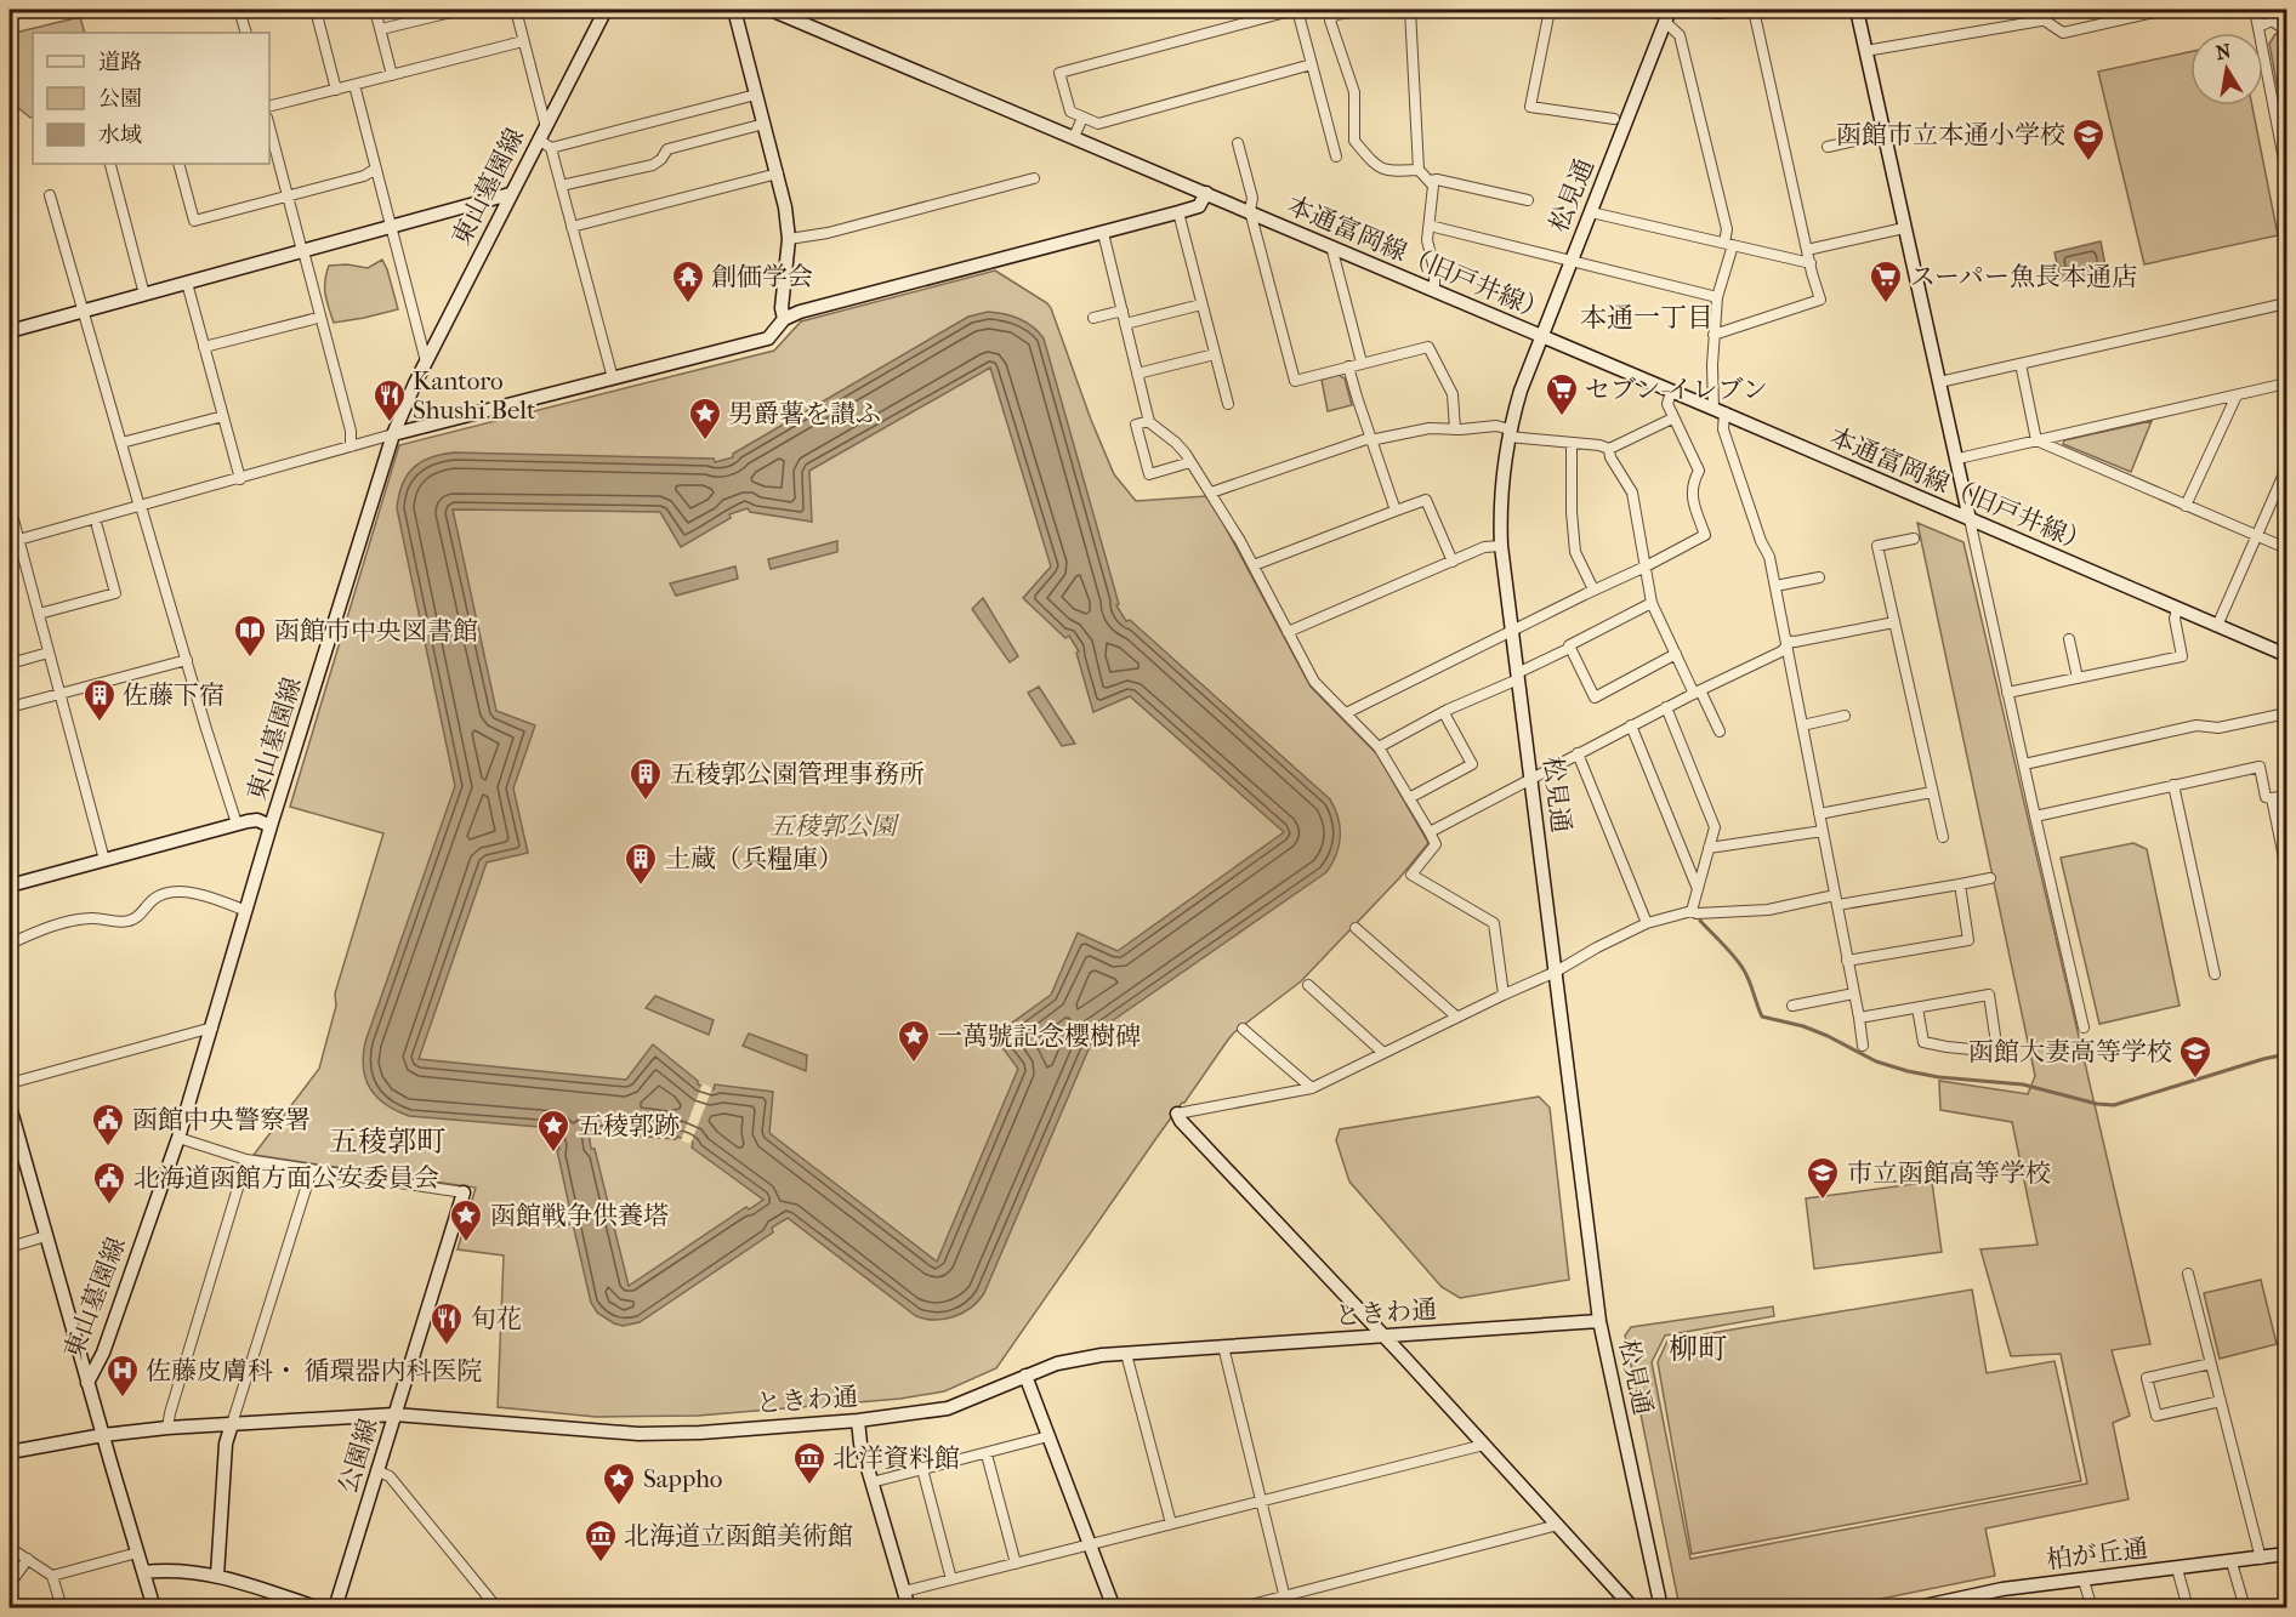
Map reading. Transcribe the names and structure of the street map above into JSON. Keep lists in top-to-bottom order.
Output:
{
  "streets": {
    "street": [
      "東山墓園線",
      "松見通",
      "本通富岡線（旧戸井線）",
      "ときわ通",
      "公園線",
      "柏が丘通"
    ]
  },
  "crossings": [
    ["松見通", "本通富岡線（旧戸井線）"],
    ["松見通", "ときわ通"],
    ["ときわ通", "公園線"]
  ],
  "districts": ["本通一丁目", "五稜郭町", "柳町"],
  "parks": ["五稜郭公園"],
  "places": {
    "school or university": ["函館市立本通小学校", "函館大妻高等学校", "市立函館高等学校"],
    "temple": ["創価学会"],
    "supermarket": ["スーパー魚長本通店", "セブン-イレブン"],
    "restaurant": ["Kantoro Shushi Belt", "旬花"],
    "place": [
      "男爵薯を讃ふ",
      "一萬號記念櫻樹碑",
      "五稜郭跡",
      "函館戦争供養塔",
      "Sappho"
    ],
    "library": ["函館市中央図書館"],
    "building": ["佐藤下宿", "五稜郭公園管理事務所", "土蔵（兵糧庫）"],
    "public building": ["函館中央警察署", "北海道函館方面公安委員会"],
    "hospital": ["佐藤皮膚科・ 循環器内科医院"],
    "museum": ["北洋資料館", "北海道立函館美術館"]
  },
  "legend": ["道路", "公園", "水域"],
  "north": "top"
}
